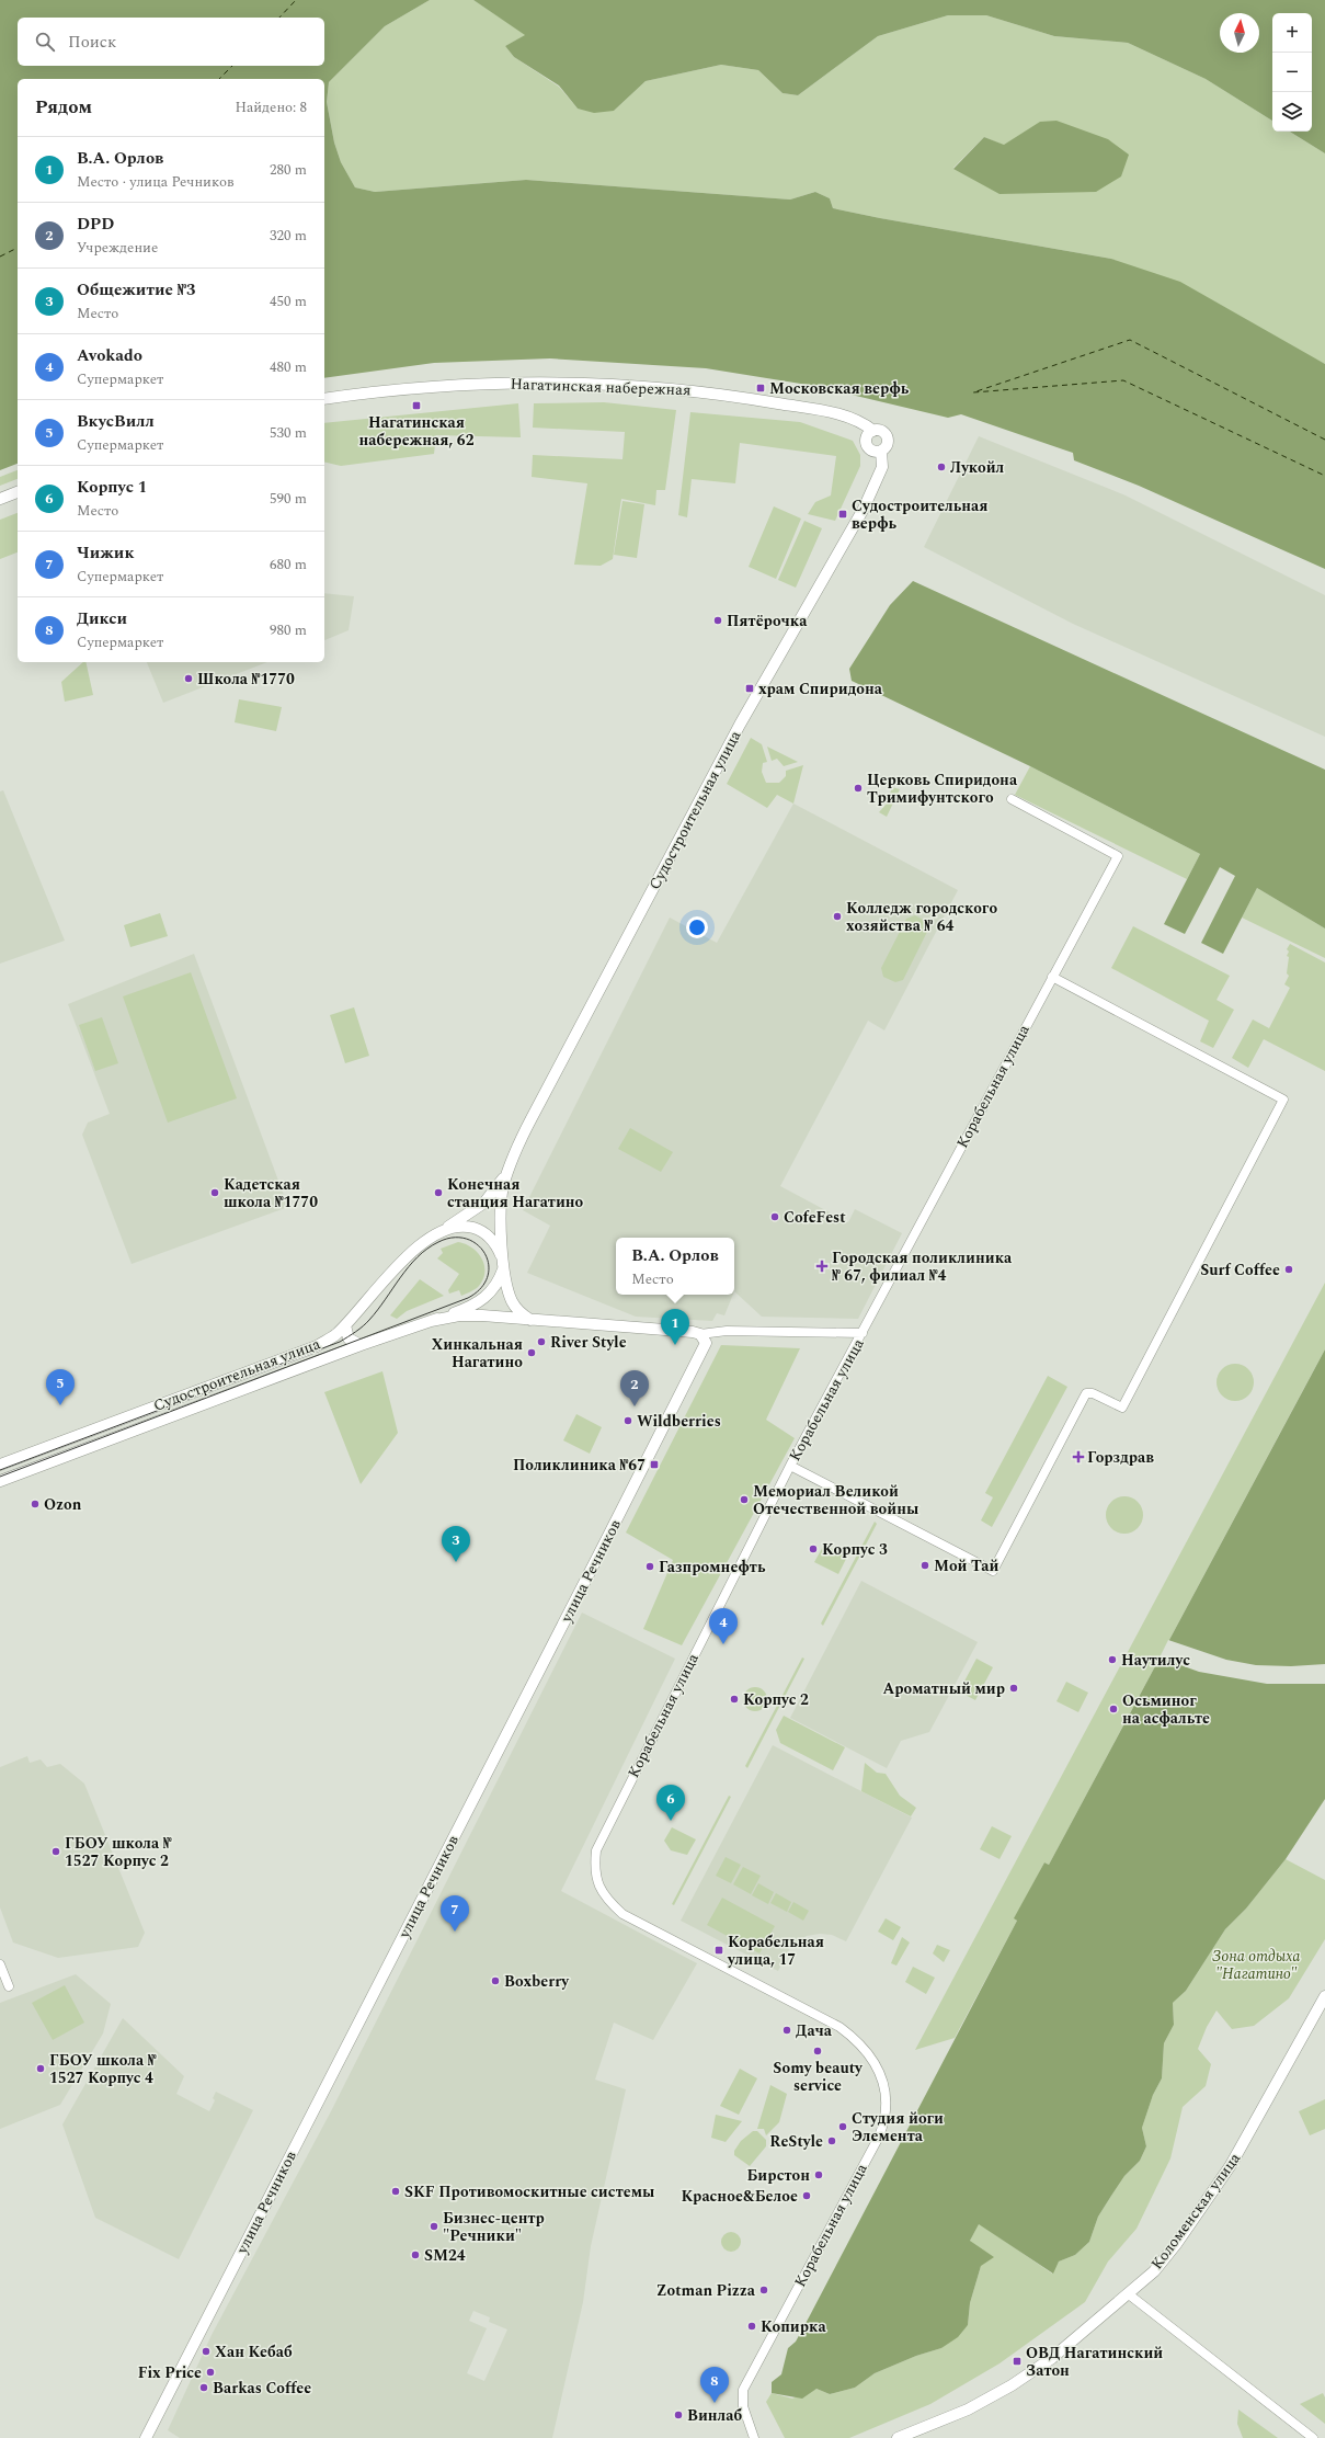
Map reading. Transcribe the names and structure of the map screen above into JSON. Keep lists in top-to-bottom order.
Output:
{
  "streets": {
    "street": [
      "Нагатинская набережная",
      "Судостроительная улица",
      "Корабельная улица",
      "улица Речников",
      "Коломенская улица"
    ]
  },
  "crossings": [
    ["Нагатинская набережная", "Судостроительная улица"]
  ],
  "parks": ["Зона отдыха \"Нагатино\""],
  "places": {
    "transit": [
      "Московская верфь",
      "Нагатинская набережная, 62",
      "Судостроительная верфь",
      "храм Спиридона",
      "Поликлиника №67",
      "Корабельная улица, 17",
      "ОВД Нагатинский Затон"
    ],
    "other": [
      "Лукойл",
      "Пятёрочка",
      "Школа №1770",
      "Церковь Спиридона Тримифунтского",
      "Колледж городского хозяйства № 64",
      "Кадетская школа №1770",
      "Конечная станция Нагатино",
      "CofeFest",
      "Surf Coffee",
      "River Style",
      "Хинкальная Нагатино",
      "Wildberries",
      "Мемориал Великой Отечественной войны",
      "Ozon",
      "Корпус 3",
      "Мой Тай",
      "Газпромнефть",
      "Наутилус",
      "Ароматный мир",
      "Корпус 2",
      "Осьминог на асфальте",
      "ГБОУ школа № 1527 Корпус 2",
      "Boxberry",
      "Дача",
      "Somy beauty service",
      "ГБОУ школа № 1527 Корпус 4",
      "Студия йоги Элемента",
      "ReStyle",
      "Бирстон",
      "SKF Противомоскитные системы",
      "Красное&Белое",
      "Бизнес-центр \"Речники\"",
      "SM24",
      "Zotman Pizza",
      "Копирка",
      "Хан Кебаб",
      "Fix Price",
      "Barkas Coffee",
      "Винлаб"
    ],
    "health": ["Городская поликлиника № 67, филиал №4", "Горздрав"]
  },
  "north": "top",
  "page": {
    "map_buttons": ["+", "−"],
    "search": "Поиск",
    "heading": ["Рядом", "Найдено: 8"],
    "list": [
      {
        "mark": "1",
        "name": "В.А. Орлов",
        "note": "Место · улица Речников",
        "value": "280 m"
      },
      {
        "mark": "2",
        "name": "DPD",
        "note": "Учреждение",
        "value": "320 m"
      },
      {
        "mark": "3",
        "name": "Общежитие №3",
        "note": "Место",
        "value": "450 m"
      },
      {
        "mark": "4",
        "name": "Avokado",
        "note": "Супермаркет",
        "value": "480 m"
      },
      {
        "mark": "5",
        "name": "ВкусВилл",
        "note": "Супермаркет",
        "value": "530 m"
      },
      {
        "mark": "6",
        "name": "Корпус 1",
        "note": "Место",
        "value": "590 m"
      },
      {
        "mark": "7",
        "name": "Чижик",
        "note": "Супермаркет",
        "value": "680 m"
      },
      {
        "mark": "8",
        "name": "Дикси",
        "note": "Супермаркет",
        "value": "980 m"
      }
    ],
    "popup": ["В.А. Орлов", "Место"],
    "pins": [
      "1",
      "5",
      "2",
      "3",
      "4",
      "6",
      "7",
      "8"
    ]
  }
}
